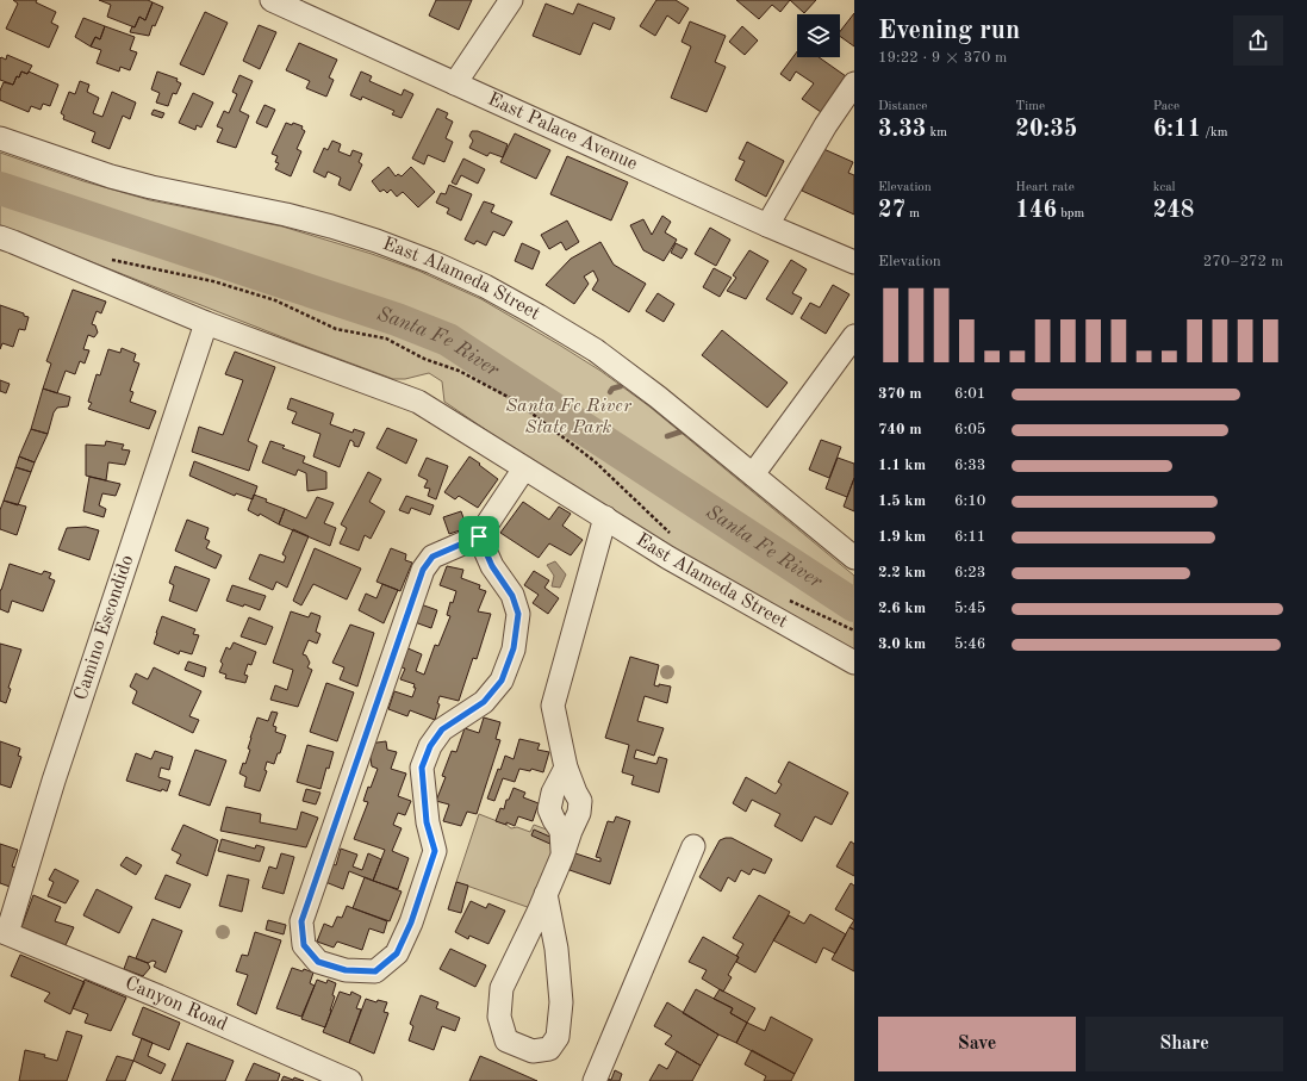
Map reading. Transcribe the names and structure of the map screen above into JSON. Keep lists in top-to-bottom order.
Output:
{
  "streets": {
    "street": [
      "East Palace Avenue",
      "East Alameda Street",
      "Camino Escondido",
      "Canyon Road"
    ]
  },
  "crossings": [
    ["East Alameda Street", "Camino Escondido"],
    ["Camino Escondido", "Canyon Road"]
  ],
  "water": ["Santa Fe River"],
  "parks": ["Santa Fe River State Park"],
  "page": {
    "heading": ["Evening run", "19:22 · 9 × 370 m"],
    "stats": [
      ["Distance", "3.33 km"],
      ["Time", "20:35"],
      ["Pace", "6:11 /km"],
      ["Elevation", "27 m"],
      ["Heart rate", "146 bpm"],
      ["kcal", "248"]
    ],
    "chart": ["Elevation", "270–272 m"],
    "list": [
      {
        "name": "370 m",
        "note": "6:01"
      },
      {
        "name": "740 m",
        "note": "6:05"
      },
      {
        "name": "1.1 km",
        "note": "6:33"
      },
      {
        "name": "1.5 km",
        "note": "6:10"
      },
      {
        "name": "1.9 km",
        "note": "6:11"
      },
      {
        "name": "2.2 km",
        "note": "6:23"
      },
      {
        "name": "2.6 km",
        "note": "5:45"
      },
      {
        "name": "3.0 km",
        "note": "5:46"
      }
    ],
    "buttons": ["Save", "Share"]
  }
}
